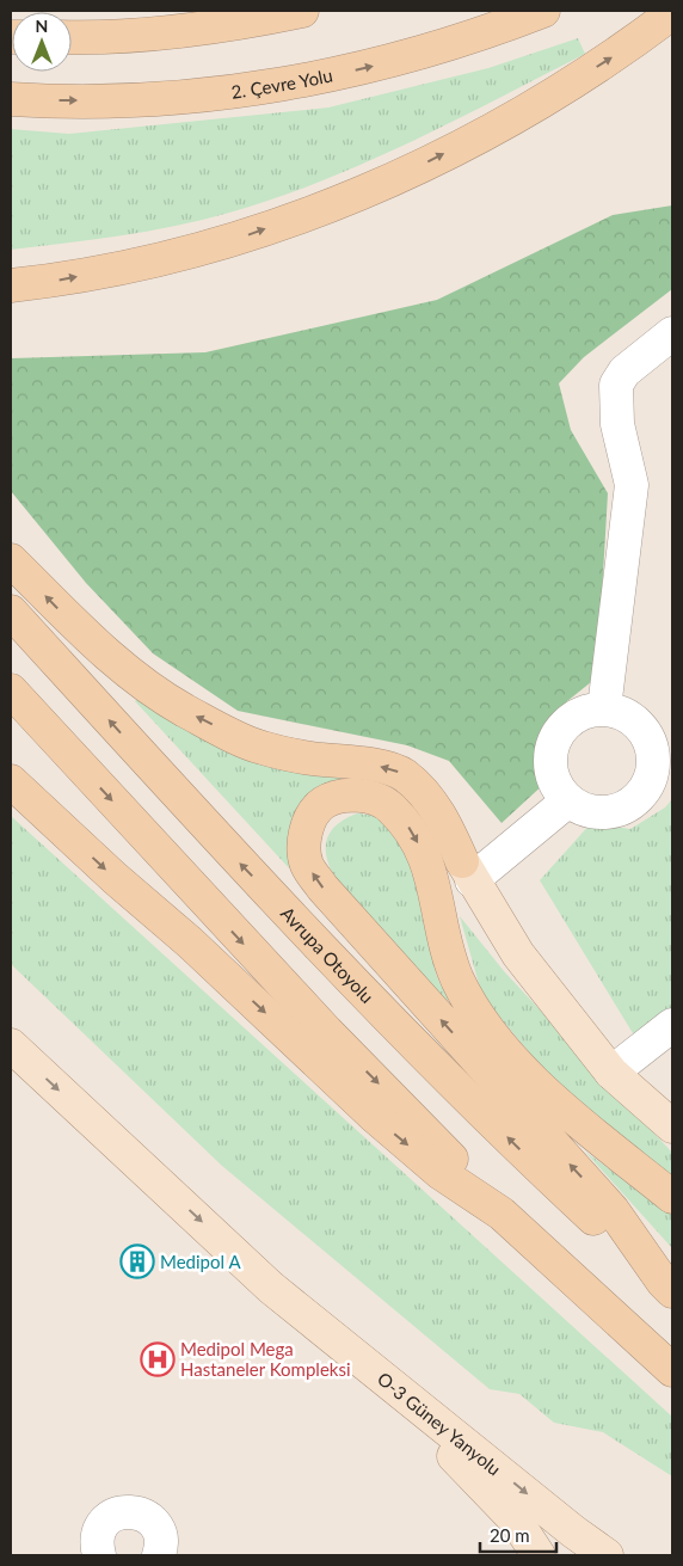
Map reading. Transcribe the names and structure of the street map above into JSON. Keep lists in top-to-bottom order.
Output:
{
  "streets": {
    "highway": ["2. Çevre Yolu", "Avrupa Otoyolu"],
    "main road": ["O-3 Güney Yanyolu"]
  },
  "places": {
    "building": ["Medipol A"],
    "hospital": ["Medipol Mega Hastaneler Kompleksi"]
  },
  "scale_bar": "20 m",
  "north": "top"
}
